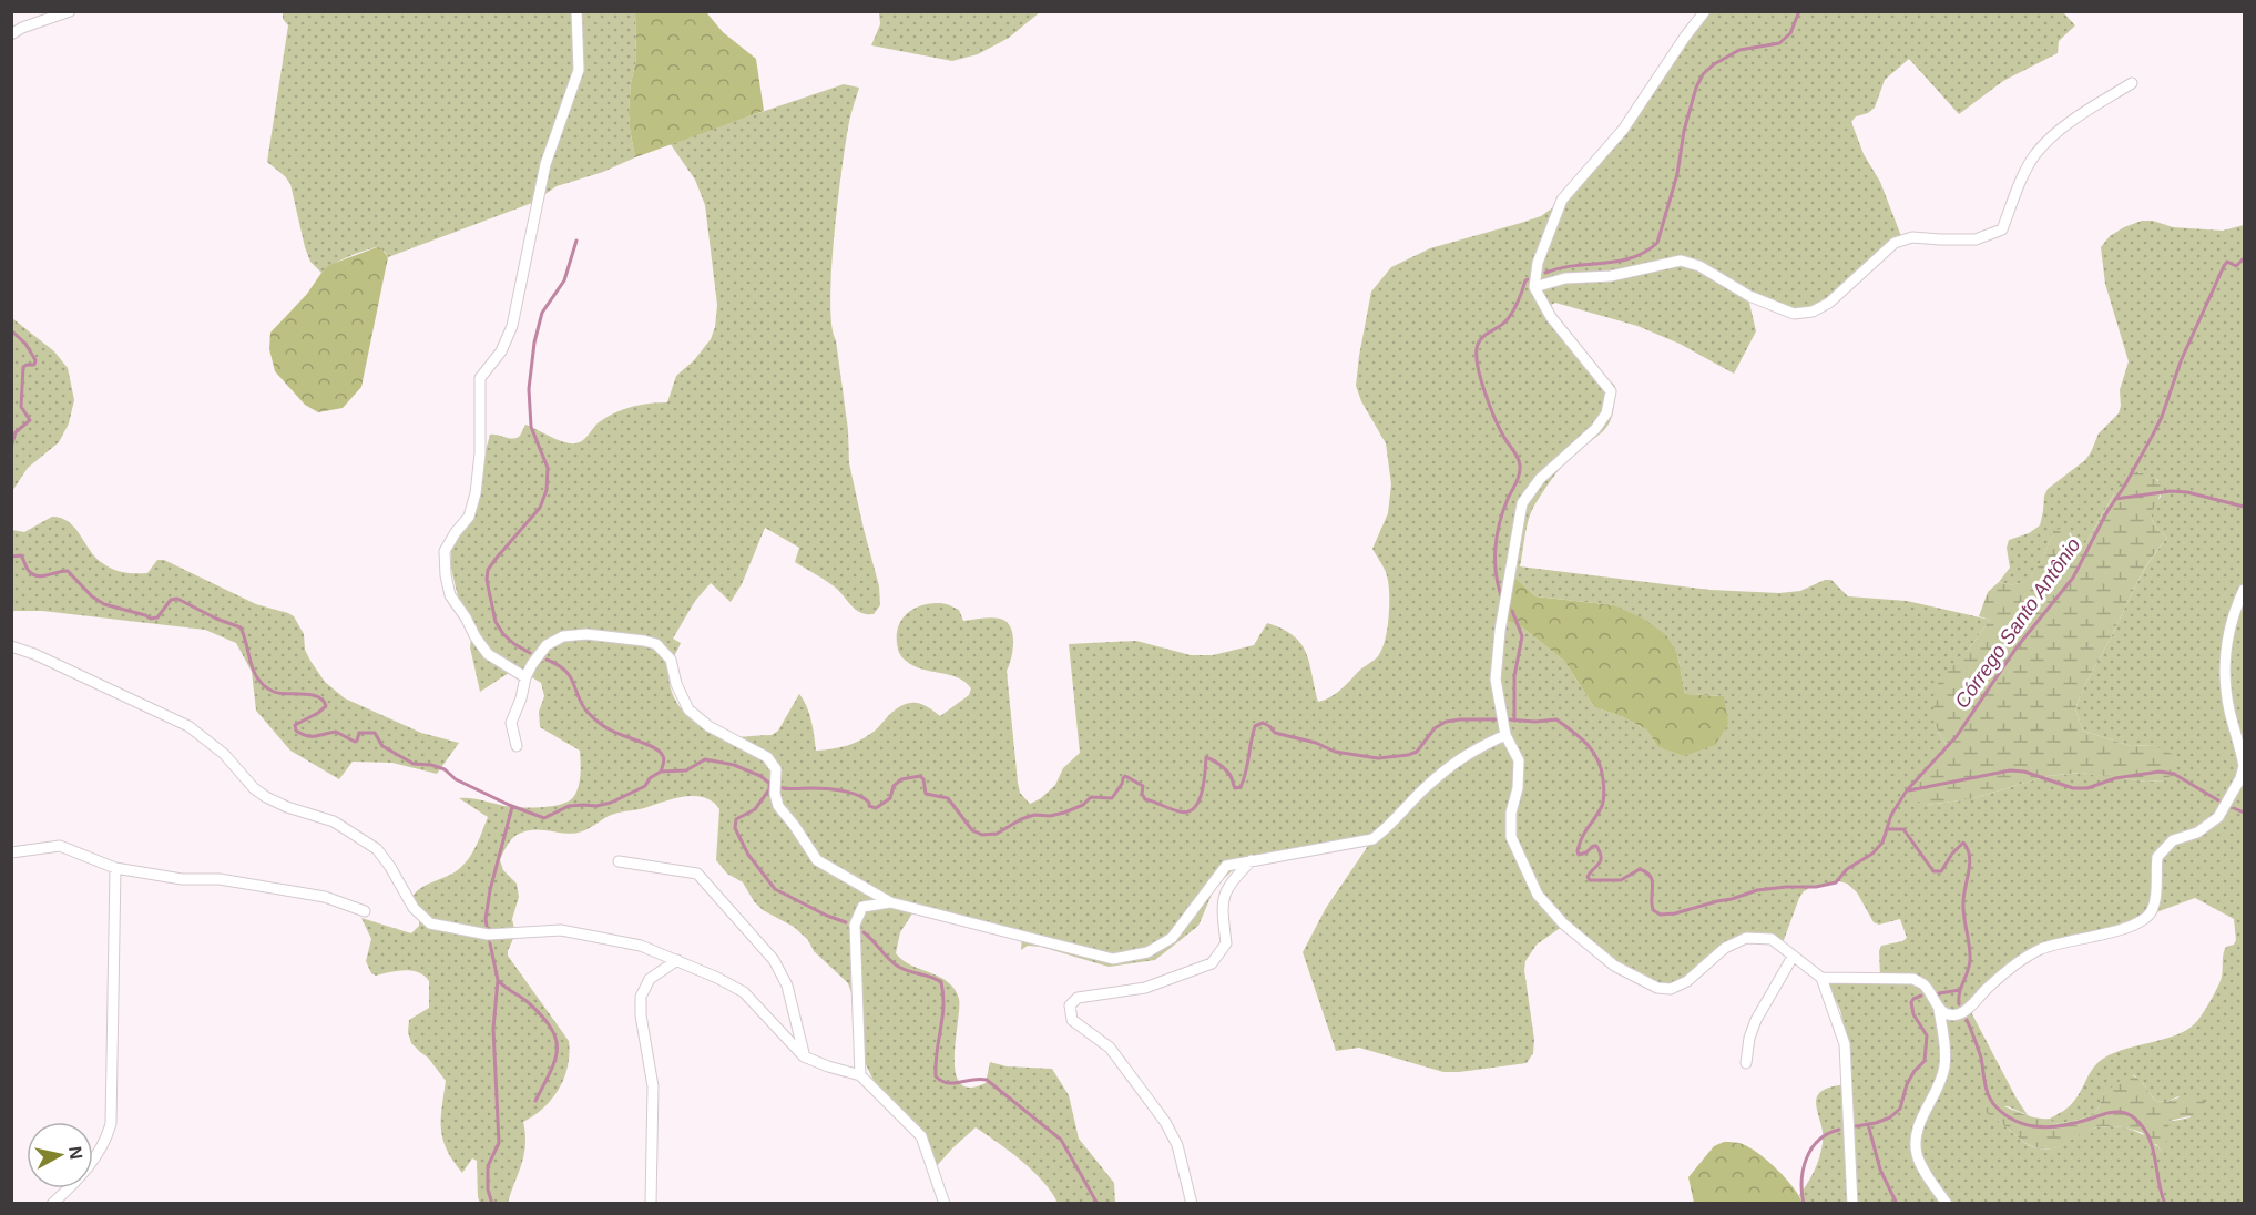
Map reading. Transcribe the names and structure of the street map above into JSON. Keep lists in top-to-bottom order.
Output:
{
  "water": ["Córrego Santo Antônio"],
  "north": "right"
}
